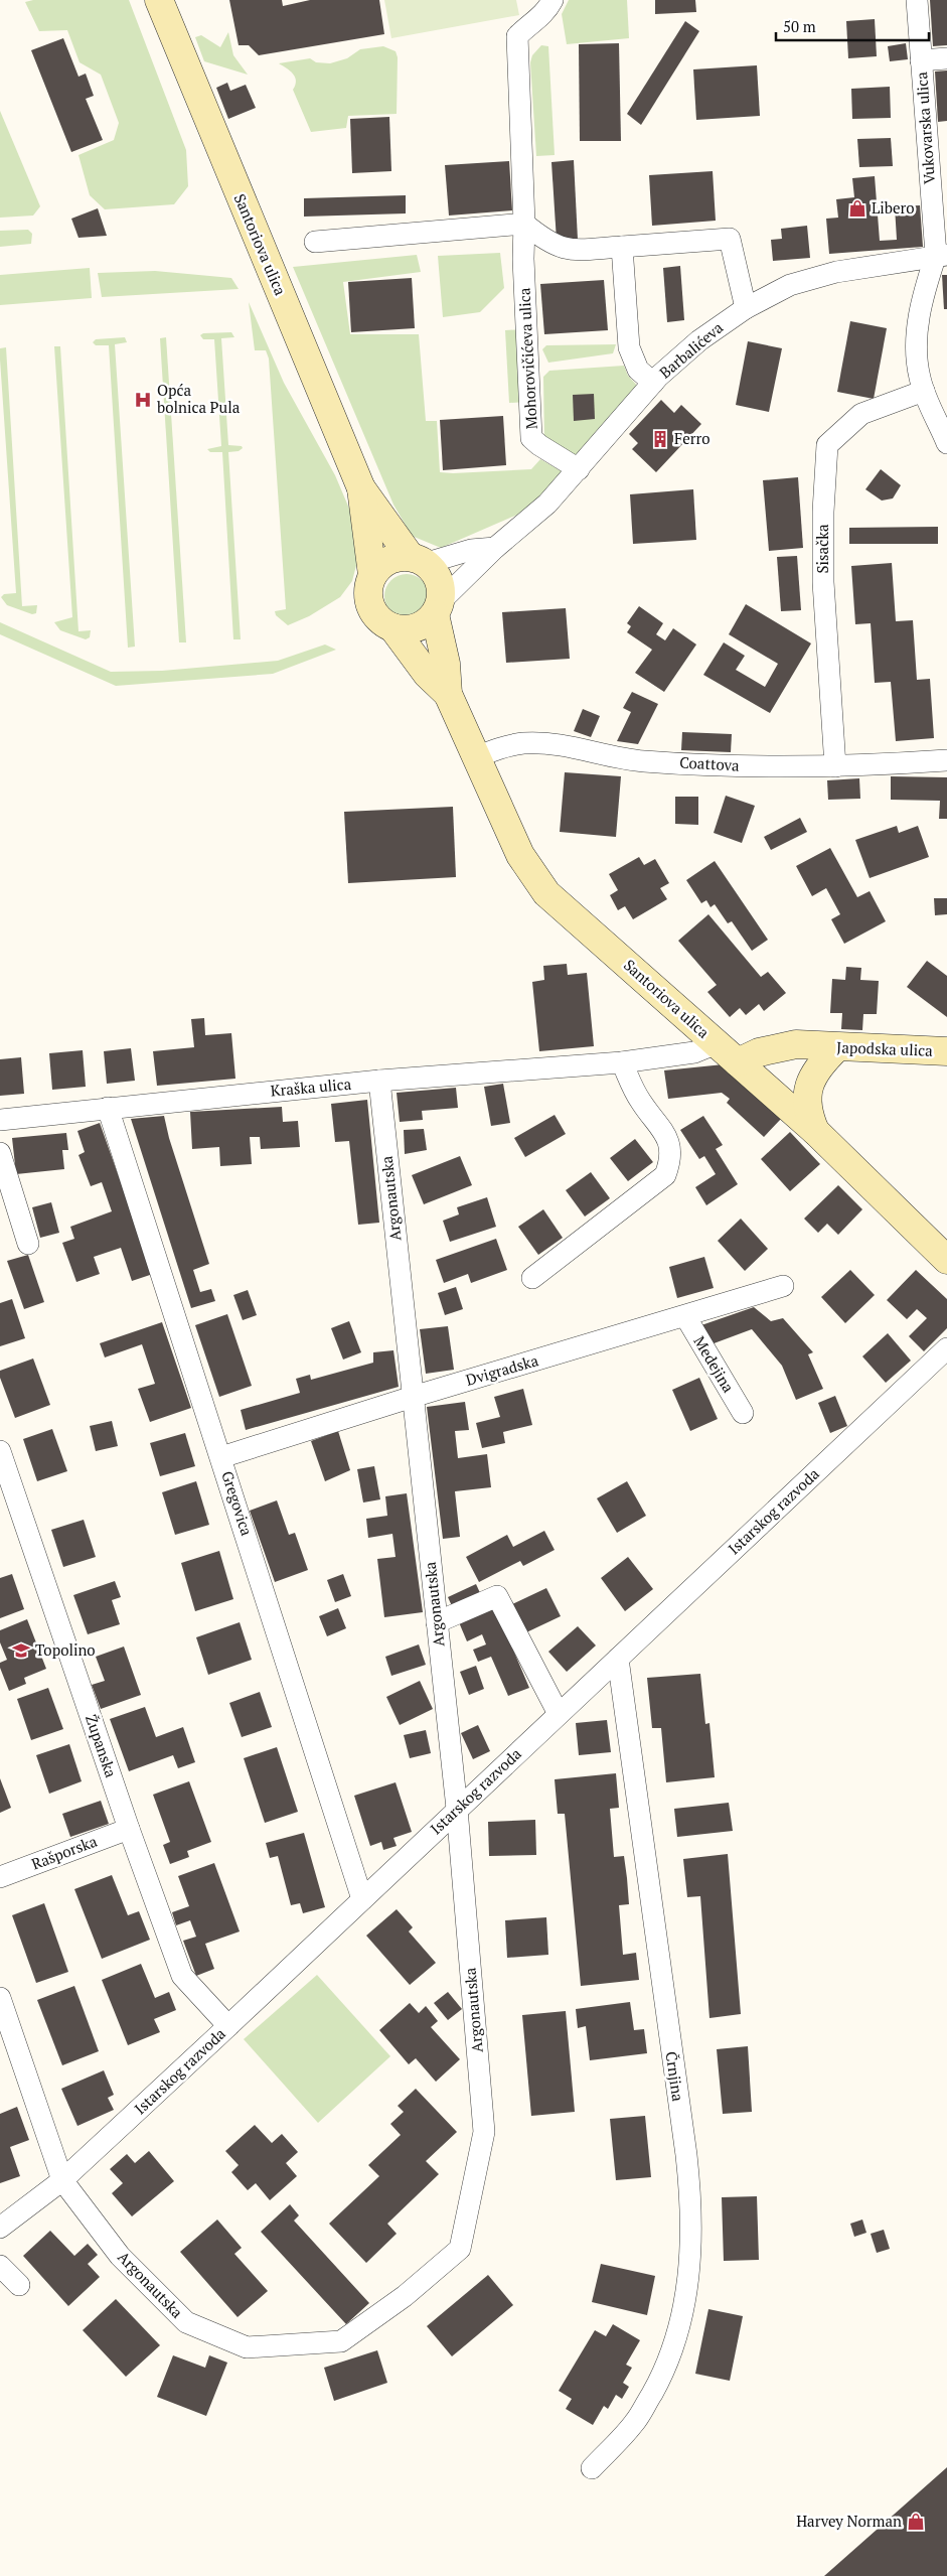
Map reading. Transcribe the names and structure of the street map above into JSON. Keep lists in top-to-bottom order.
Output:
{
  "streets": {
    "main road": ["Santoriova ulica", "Japodska ulica"],
    "street": [
      "Vukovarska ulica",
      "Barbalićeva",
      "Mohorovičićeva ulica",
      "Sisačka",
      "Coattova",
      "Kraška ulica",
      "Argonautska",
      "Medejina",
      "Dvigradska",
      "Gregovica",
      "Istarskog razvoda",
      "Županska",
      "Rašporska",
      "Črnjina"
    ]
  },
  "crossings": [
    ["Vukovarska ulica", "Barbalićeva"],
    ["Santoriova ulica", "Barbalićeva"],
    ["Santoriova ulica", "Coattova"],
    ["Santoriova ulica", "Japodska ulica"],
    ["Santoriova ulica", "Kraška ulica"],
    ["Barbalićeva", "Mohorovičićeva ulica"],
    ["Sisačka", "Coattova"],
    ["Kraška ulica", "Argonautska"],
    ["Kraška ulica", "Gregovica"],
    ["Argonautska", "Dvigradska"],
    ["Argonautska", "Istarskog razvoda"],
    ["Medejina", "Dvigradska"],
    ["Dvigradska", "Gregovica"],
    ["Gregovica", "Istarskog razvoda"],
    ["Istarskog razvoda", "Županska"],
    ["Istarskog razvoda", "Črnjina"],
    ["Županska", "Rašporska"]
  ],
  "places": {
    "shop": ["Libero", "Harvey Norman"],
    "hospital": ["Opća bolnica Pula"],
    "building": ["Ferro"],
    "school or university": ["Topolino"]
  },
  "scale_bar": "50 m"
}
